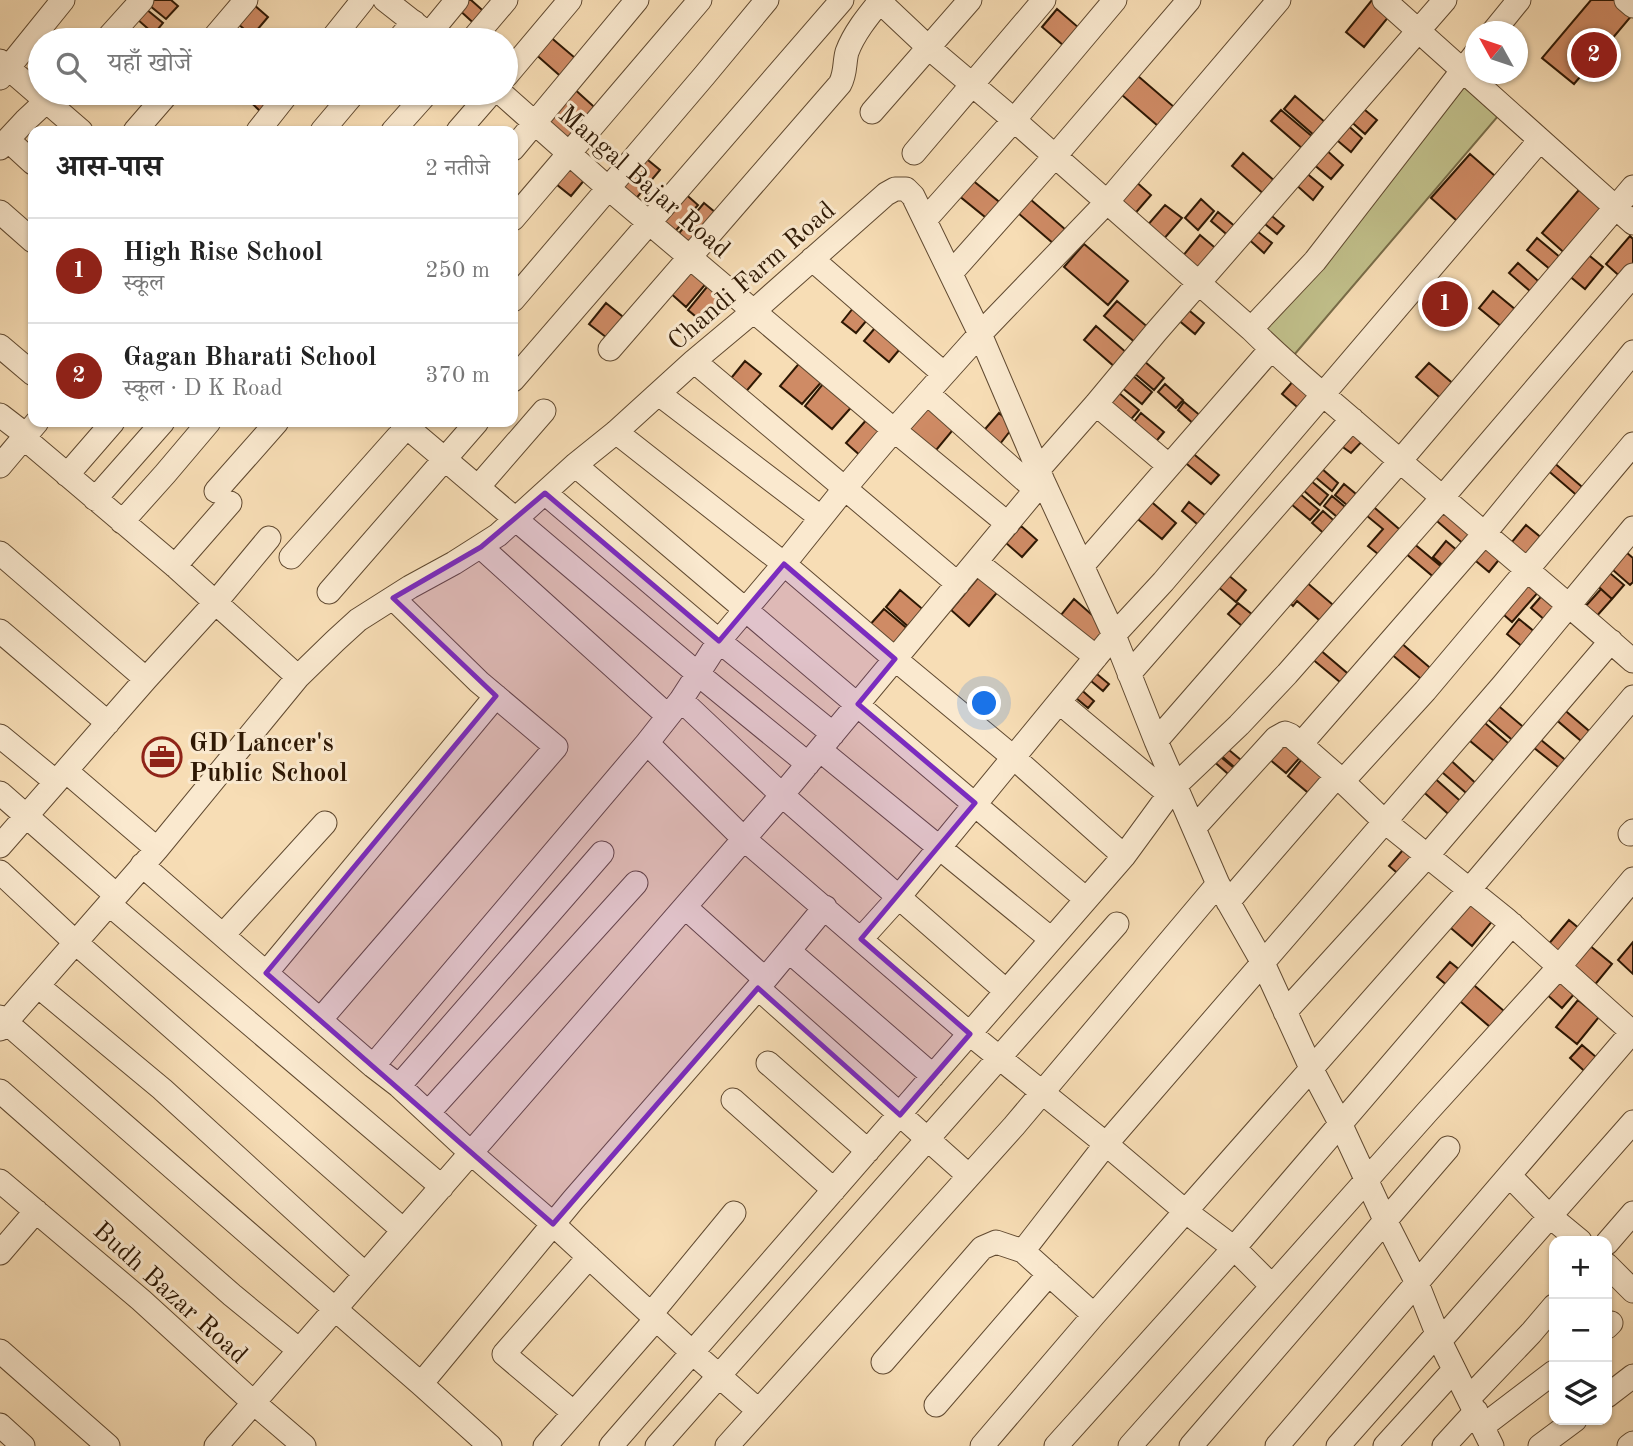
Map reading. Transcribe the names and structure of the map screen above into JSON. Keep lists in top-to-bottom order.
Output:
{
  "streets": {
    "street": ["Mangal Bajar Road", "Chandi Farm Road", "Budh Bazar Road"]
  },
  "crossings": [
    ["Mangal Bajar Road", "Chandi Farm Road"]
  ],
  "places": {
    "office": ["GD Lancer's Public School"]
  },
  "north": "top left",
  "page": {
    "pins": ["2", "1"],
    "search": "यहाँ खोजें",
    "heading": ["आस-पास", "2 नतीजे"],
    "list": [
      {
        "mark": "1",
        "name": "High Rise School",
        "note": "स्कूल",
        "value": "250 m"
      },
      {
        "mark": "2",
        "name": "Gagan Bharati School",
        "note": "स्कूल · D K Road",
        "value": "370 m"
      }
    ],
    "map_buttons": ["+", "−"]
  }
}
